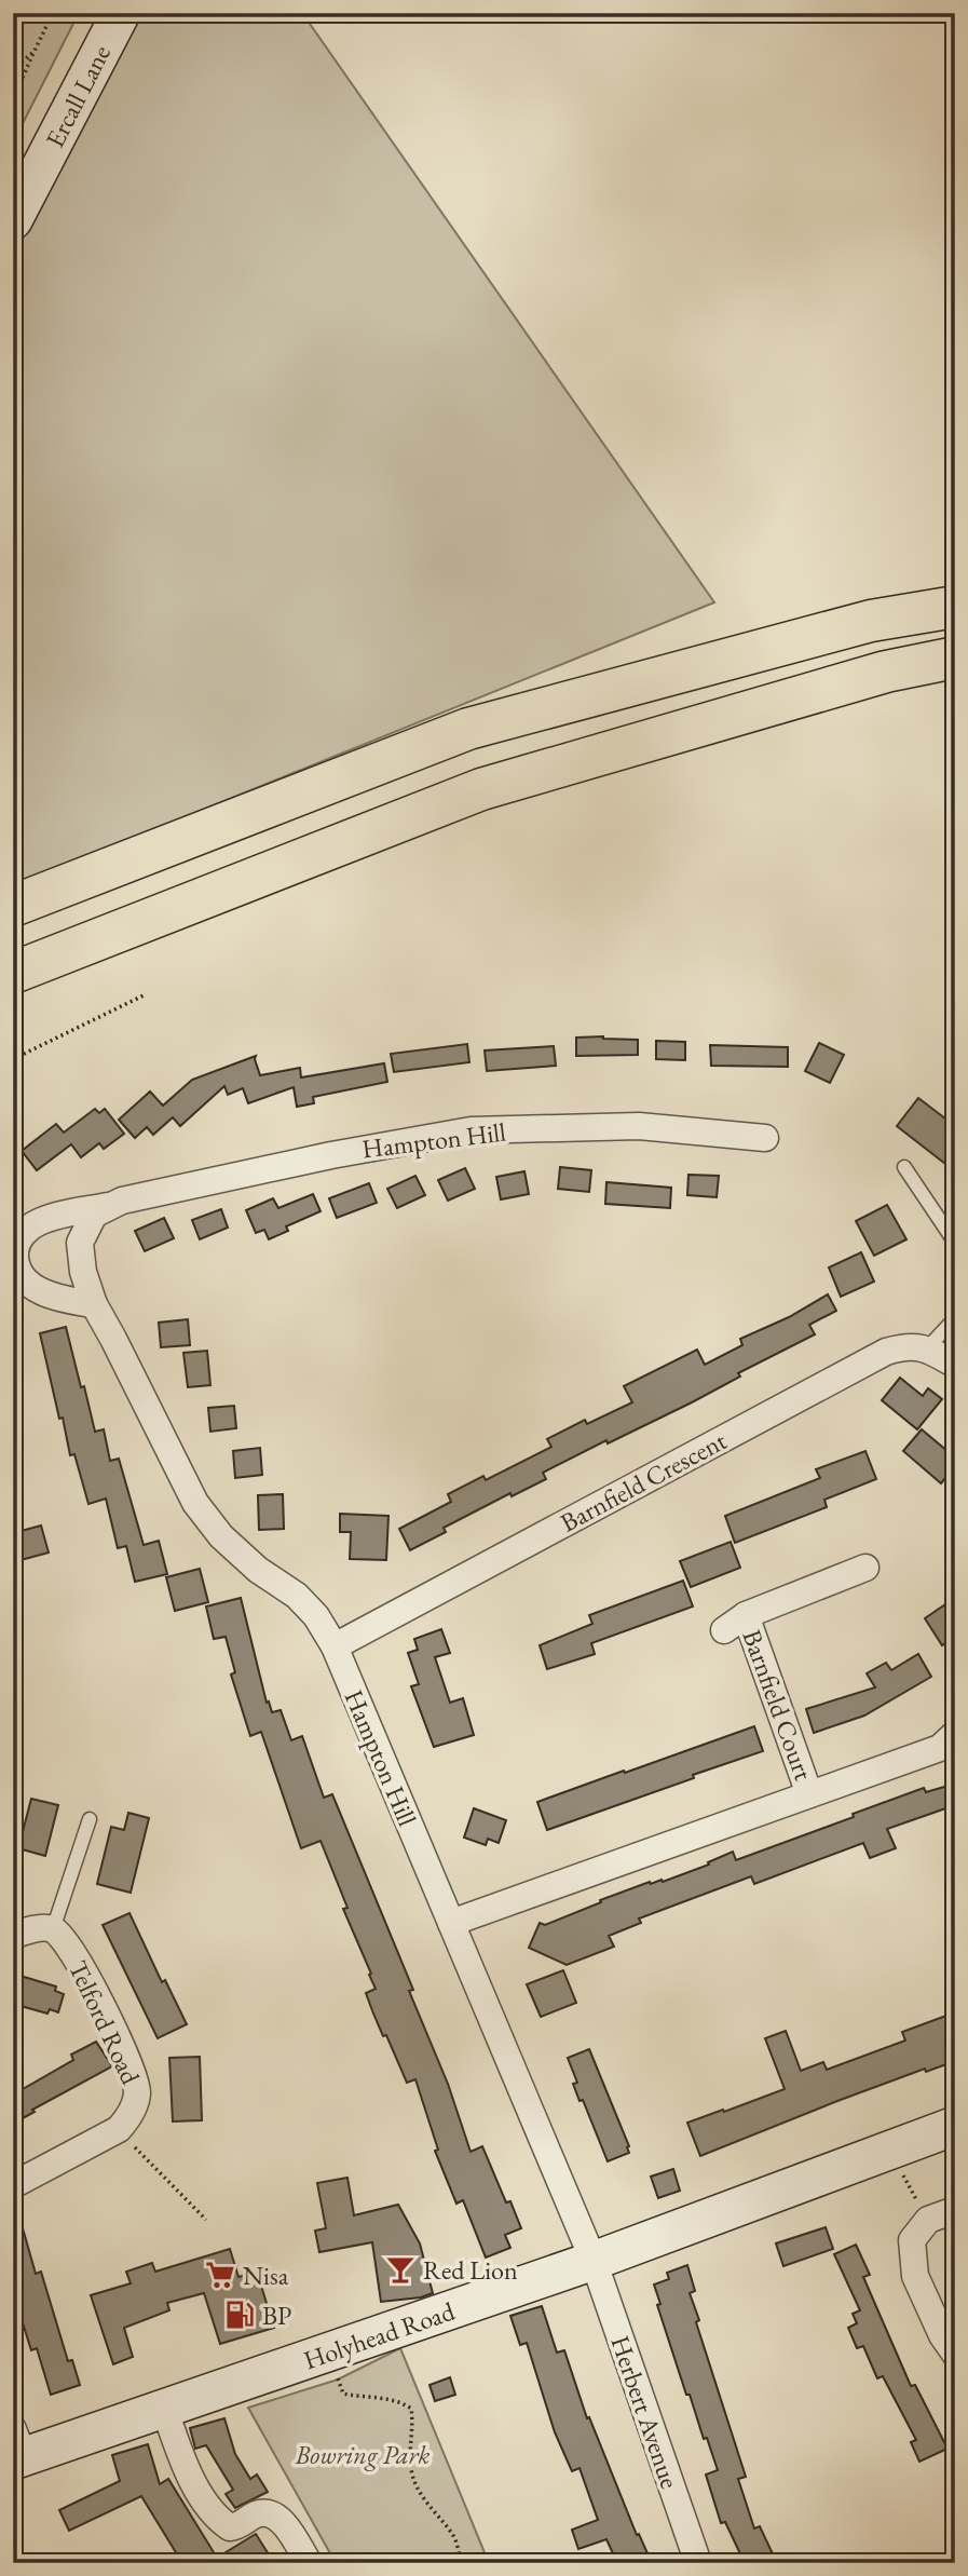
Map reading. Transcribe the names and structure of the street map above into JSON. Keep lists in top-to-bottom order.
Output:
{
  "streets": {
    "main road": ["Ercall Lane", "Holyhead Road"],
    "street": [
      "Hampton Hill",
      "Barnfield Crescent",
      "Barnfield Court",
      "Telford Road",
      "Herbert Avenue"
    ]
  },
  "crossings": [
    ["Hampton Hill", "Barnfield Crescent"],
    ["Hampton Hill", "Holyhead Road"],
    ["Hampton Hill", "Herbert Avenue"],
    ["Holyhead Road", "Herbert Avenue"]
  ],
  "parks": ["Bowring Park"],
  "places": {
    "bar": ["Red Lion"],
    "supermarket": ["Nisa"],
    "fuel station": ["BP"]
  }
}
